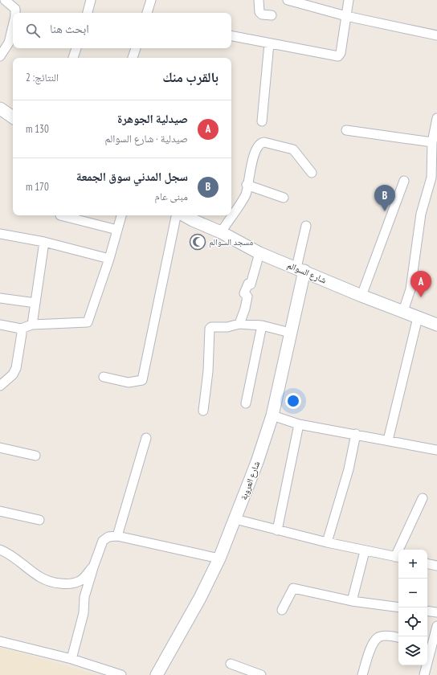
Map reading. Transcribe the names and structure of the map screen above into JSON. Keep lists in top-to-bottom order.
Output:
{
  "streets": {
    "street": ["شارع السوالم", "شارع العروبة"]
  },
  "crossings": [
    ["شارع السوالم", "شارع العروبة"]
  ],
  "places": {
    "mosque": ["مسجد السوالم"]
  },
  "page": {
    "search": "ابحث هنا",
    "heading": ["بالقرب منك", "النتائج: 2"],
    "list": [
      {
        "mark": "A",
        "name": "صيدلية الجوهرة",
        "note": "صيدلية · شارع السوالم",
        "value": "130 m"
      },
      {
        "mark": "B",
        "name": "سجل المدني سوق الجمعة",
        "note": "مبنى عام",
        "value": "170 m"
      }
    ],
    "pins": ["B", "A"],
    "map_buttons": ["+", "−"]
  }
}
